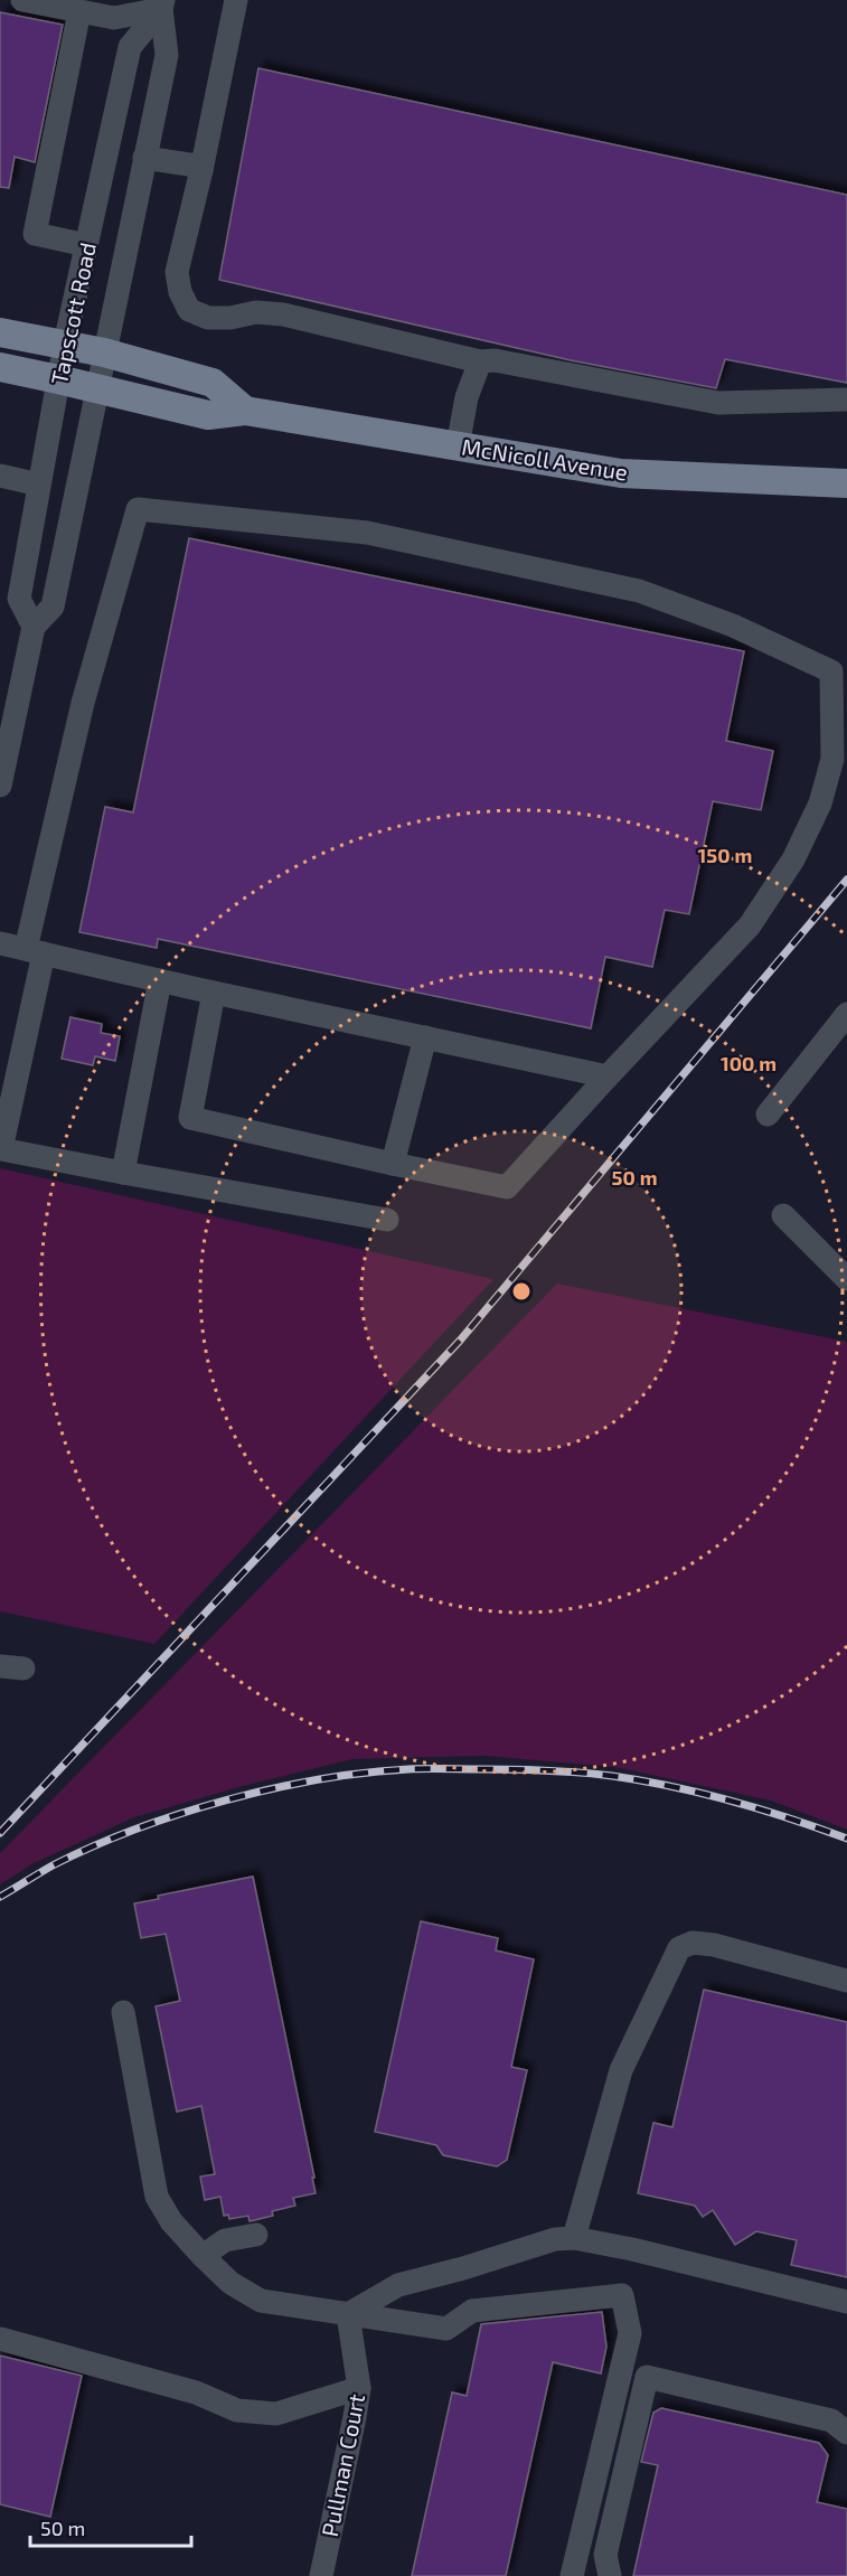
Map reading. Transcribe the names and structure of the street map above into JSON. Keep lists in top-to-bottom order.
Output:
{
  "streets": {
    "main road": ["McNicoll Avenue"],
    "street": ["Tapscott Road", "Pullman Court"]
  },
  "crossings": [
    ["Tapscott Road", "McNicoll Avenue"]
  ],
  "scale_bar": "50 m",
  "rings": ["150 m", "100 m", "50 m"]
}
